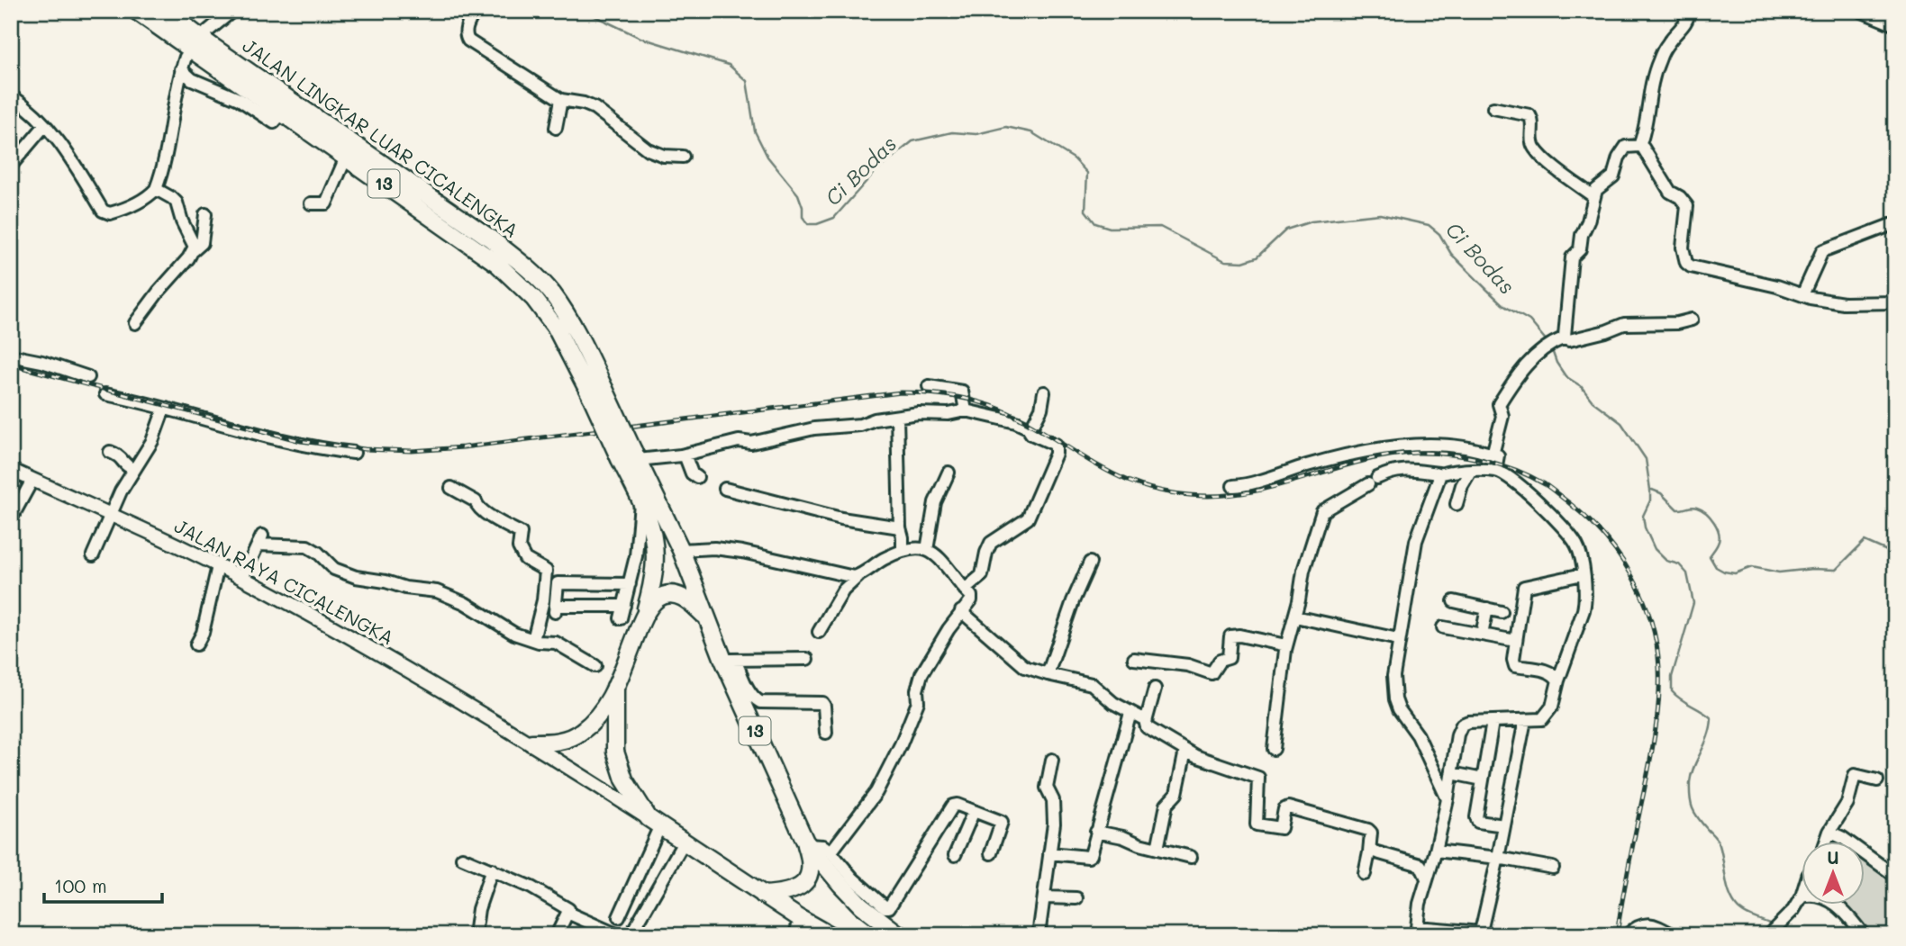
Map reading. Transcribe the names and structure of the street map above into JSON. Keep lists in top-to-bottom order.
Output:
{
  "streets": {
    "highway": ["JALAN LINGKAR LUAR CICALENGKA", "13"],
    "main road": ["JALAN RAYA CICALENGKA"]
  },
  "crossings": [
    ["JALAN LINGKAR LUAR CICALENGKA", "13"],
    ["13", "JALAN RAYA CICALENGKA"]
  ],
  "water": ["Ci Bodas"],
  "scale_bar": "100 m",
  "north": "top"
}
